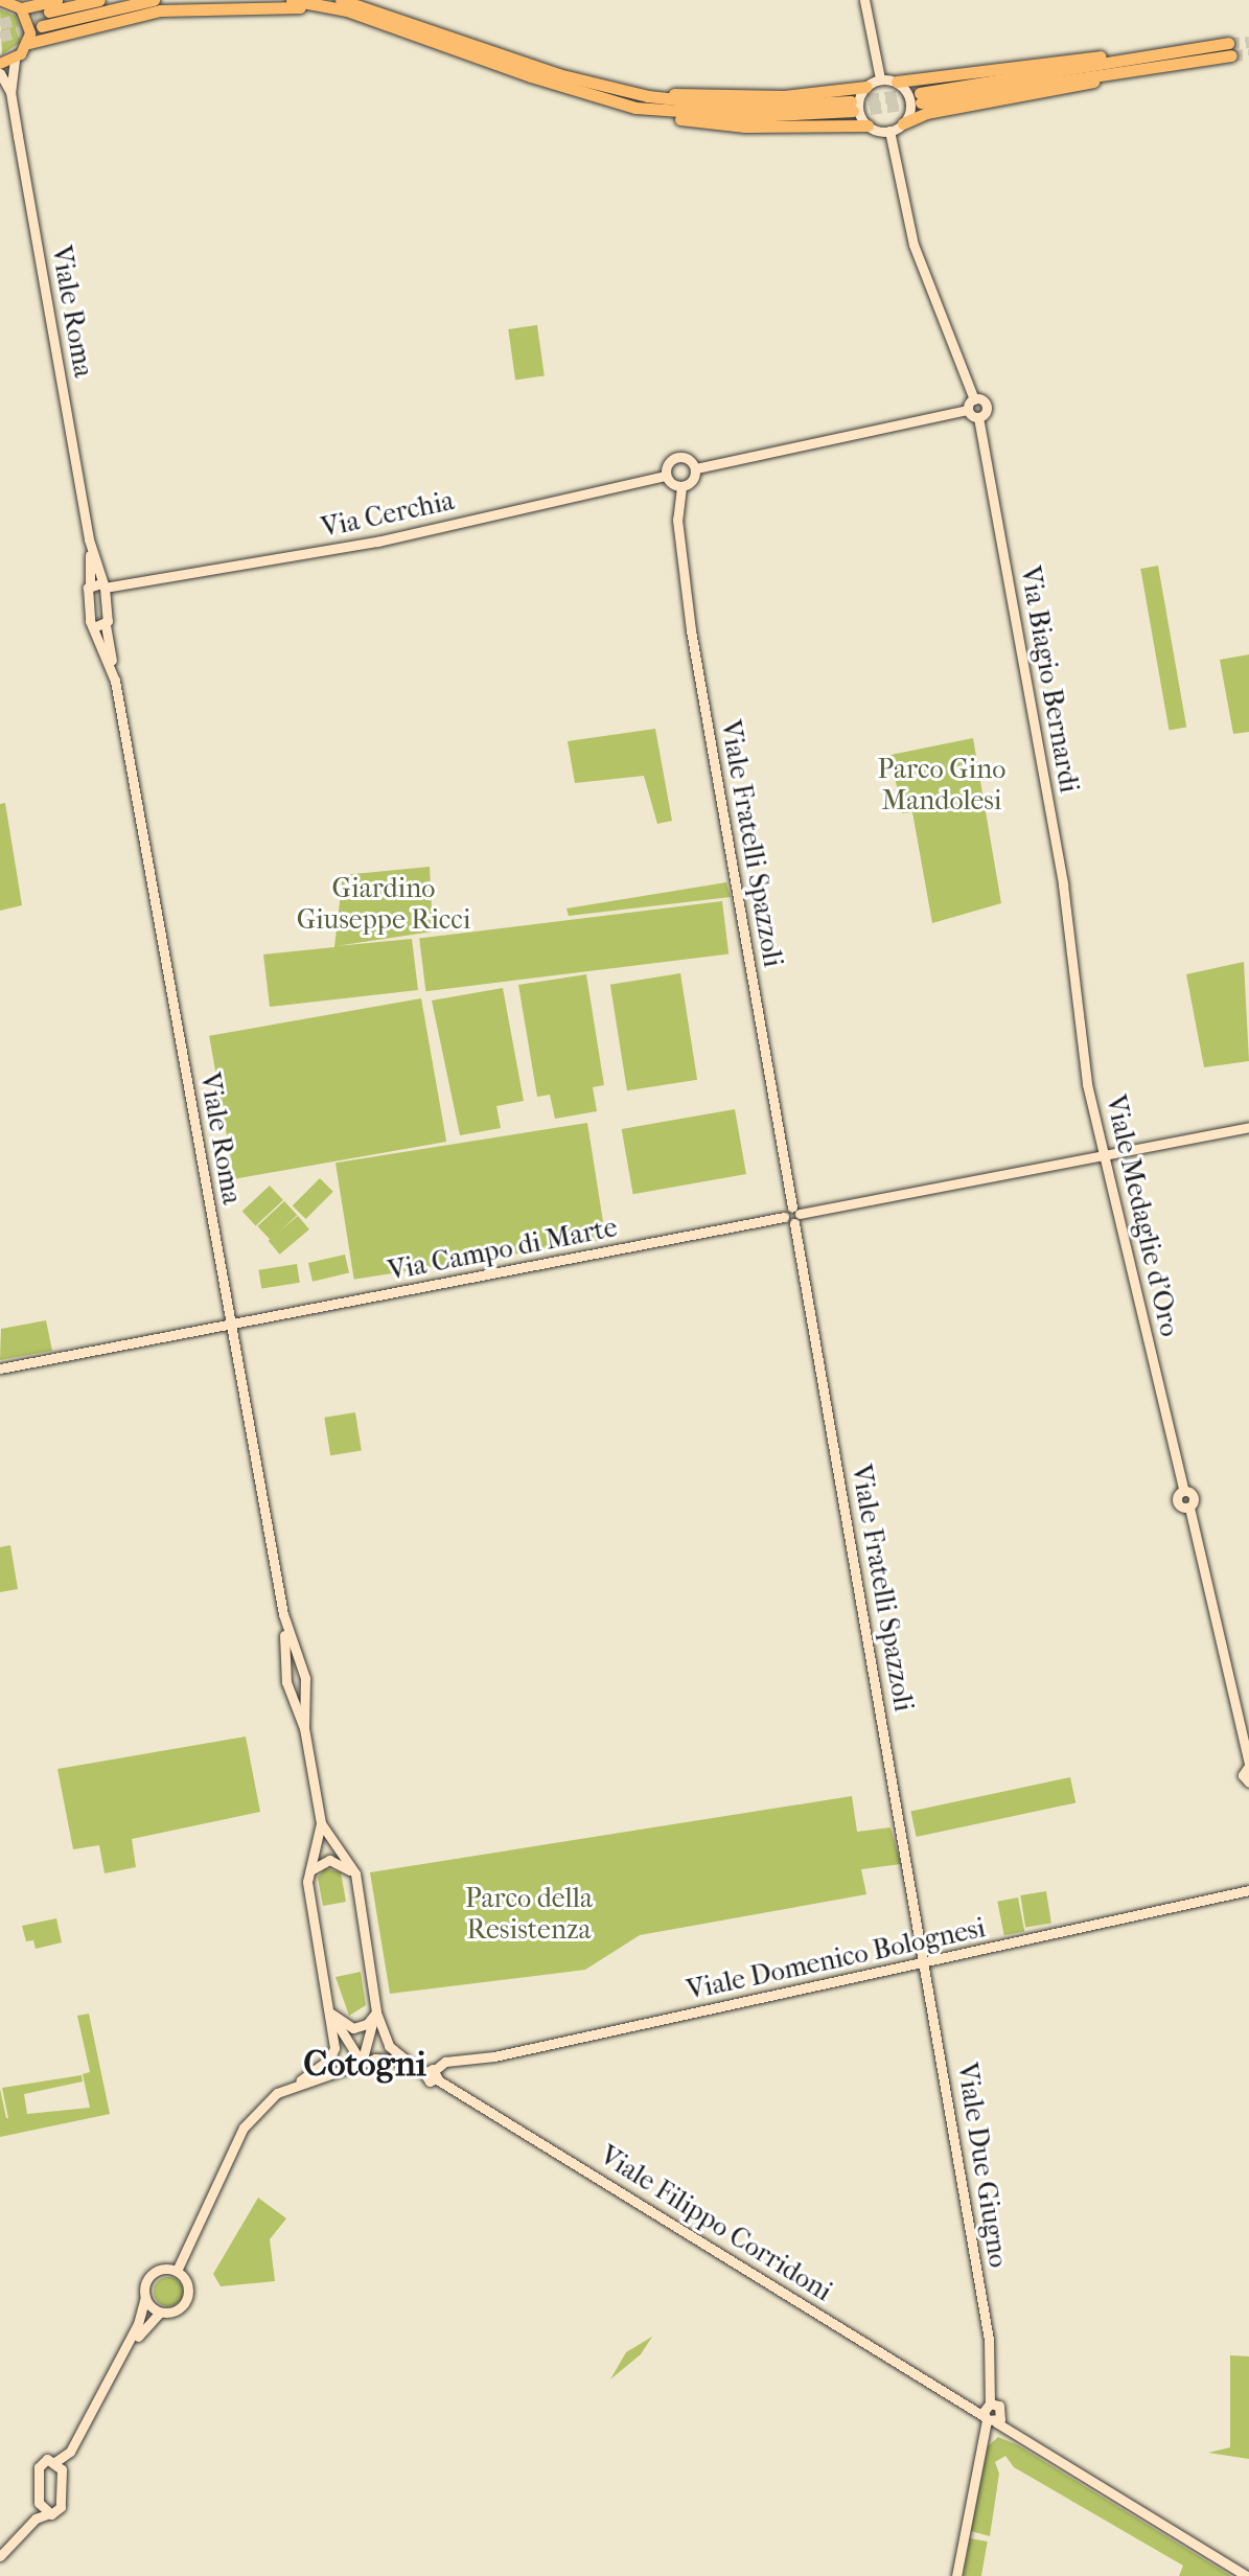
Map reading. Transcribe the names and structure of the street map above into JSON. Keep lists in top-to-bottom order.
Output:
{
  "streets": {
    "main road": [
      "Viale Roma",
      "Via Cerchia",
      "Via Biagio Bernardi",
      "Viale Fratelli Spazzoli",
      "Viale Medaglie d'Oro",
      "Via Campo di Marte",
      "Viale Domenico Bolognesi",
      "Viale Due Giugno",
      "Viale Filippo Corridoni"
    ]
  },
  "crossings": [
    ["Viale Roma", "Via Cerchia"],
    ["Viale Roma", "Via Campo di Marte"],
    ["Via Cerchia", "Viale Fratelli Spazzoli"],
    ["Via Biagio Bernardi", "Viale Medaglie d'Oro"],
    ["Viale Fratelli Spazzoli", "Via Campo di Marte"],
    ["Viale Fratelli Spazzoli", "Viale Domenico Bolognesi"],
    ["Viale Fratelli Spazzoli", "Viale Due Giugno"],
    ["Viale Medaglie d'Oro", "Via Campo di Marte"],
    ["Viale Domenico Bolognesi", "Viale Due Giugno"],
    ["Viale Domenico Bolognesi", "Viale Filippo Corridoni"],
    ["Viale Due Giugno", "Viale Filippo Corridoni"]
  ],
  "districts": ["Cotogni"],
  "parks": ["Parco Gino Mandolesi", "Giardino Giuseppe Ricci", "Parco della Resistenza"]
}
